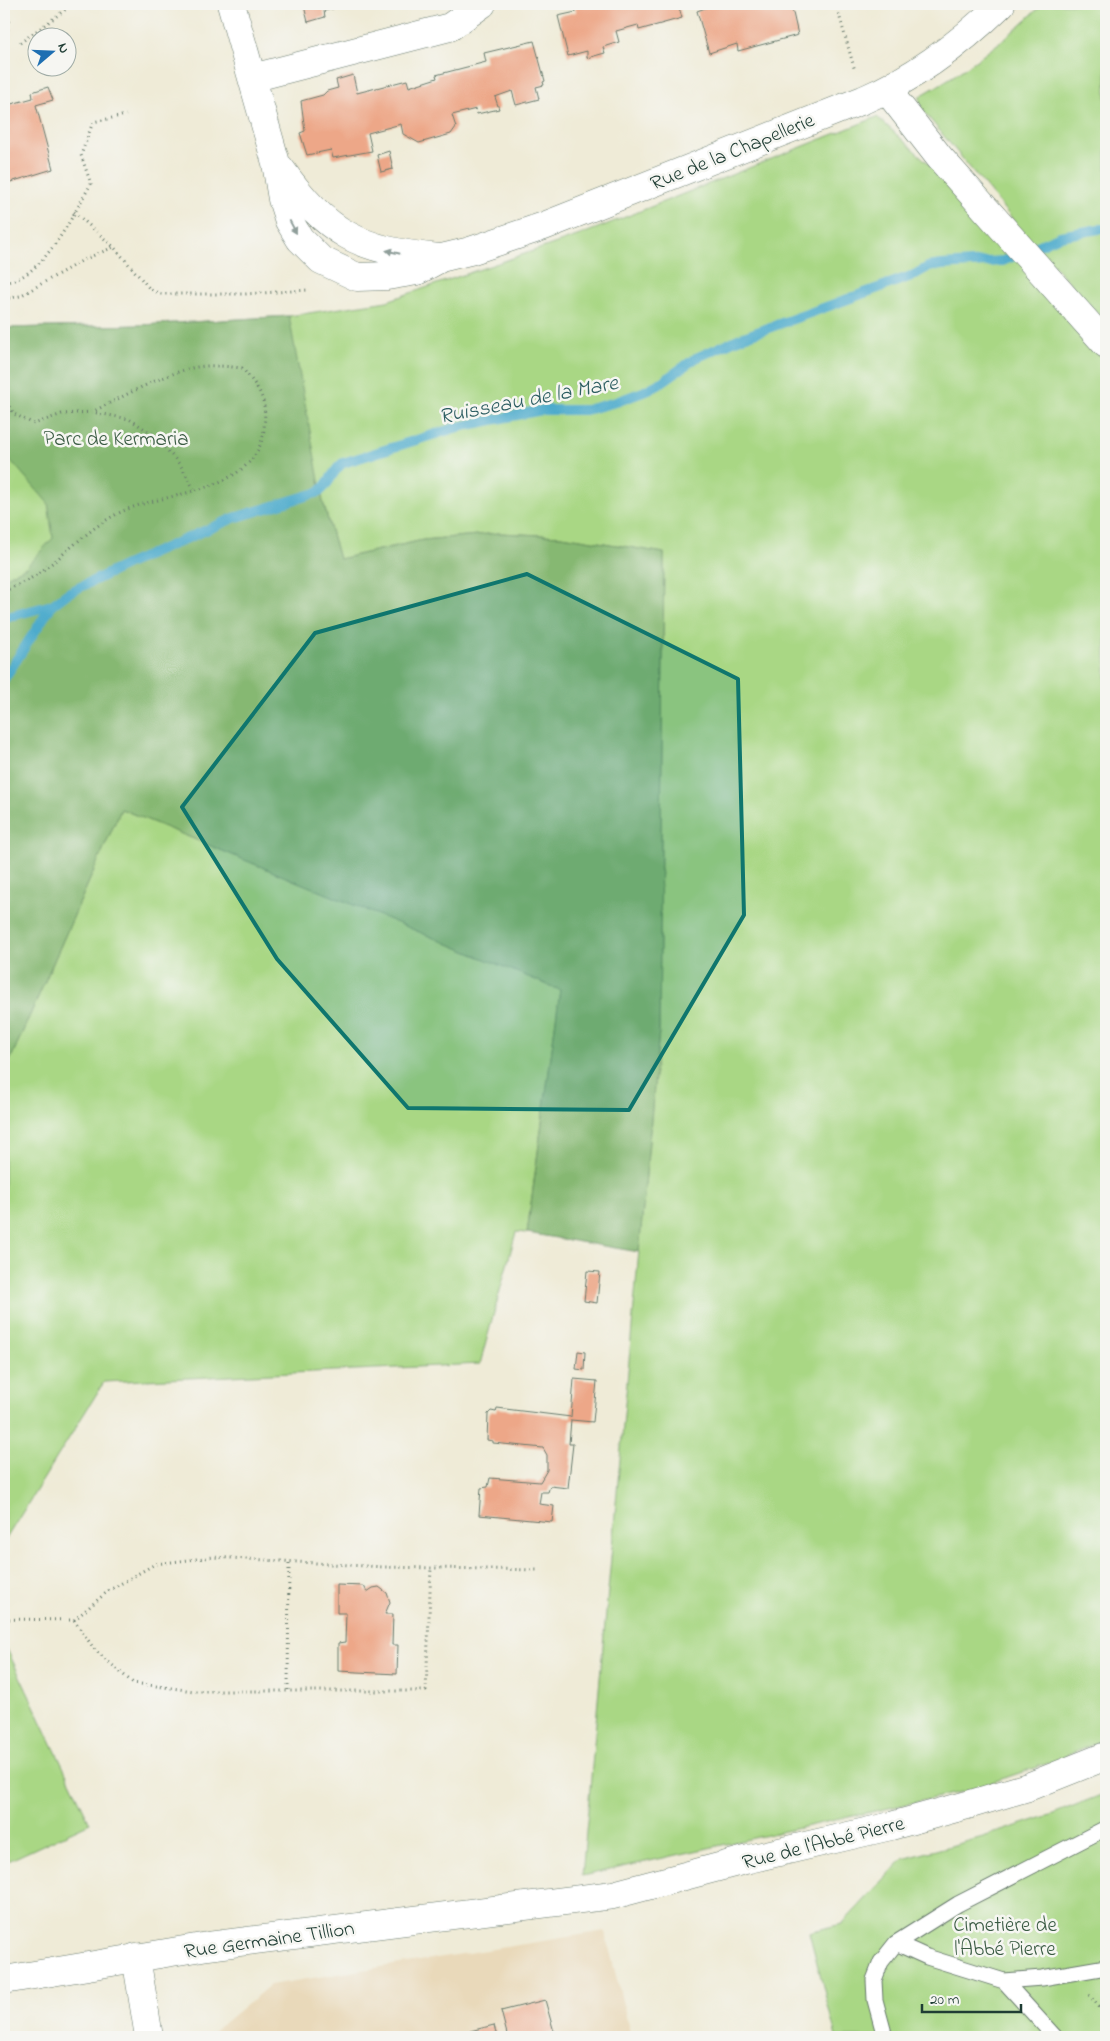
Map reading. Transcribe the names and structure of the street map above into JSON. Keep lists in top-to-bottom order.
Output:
{
  "streets": {
    "street": ["Rue de la Chapellerie", "Rue de l'Abbé Pierre", "Rue Germaine Tillion"]
  },
  "crossings": [
    ["Rue de l'Abbé Pierre", "Rue Germaine Tillion"]
  ],
  "water": ["Ruisseau de la Mare"],
  "parks": ["Parc de Kermaria", "Cimetière de l'Abbé Pierre"],
  "scale_bar": "20 m",
  "north": "right"
}
